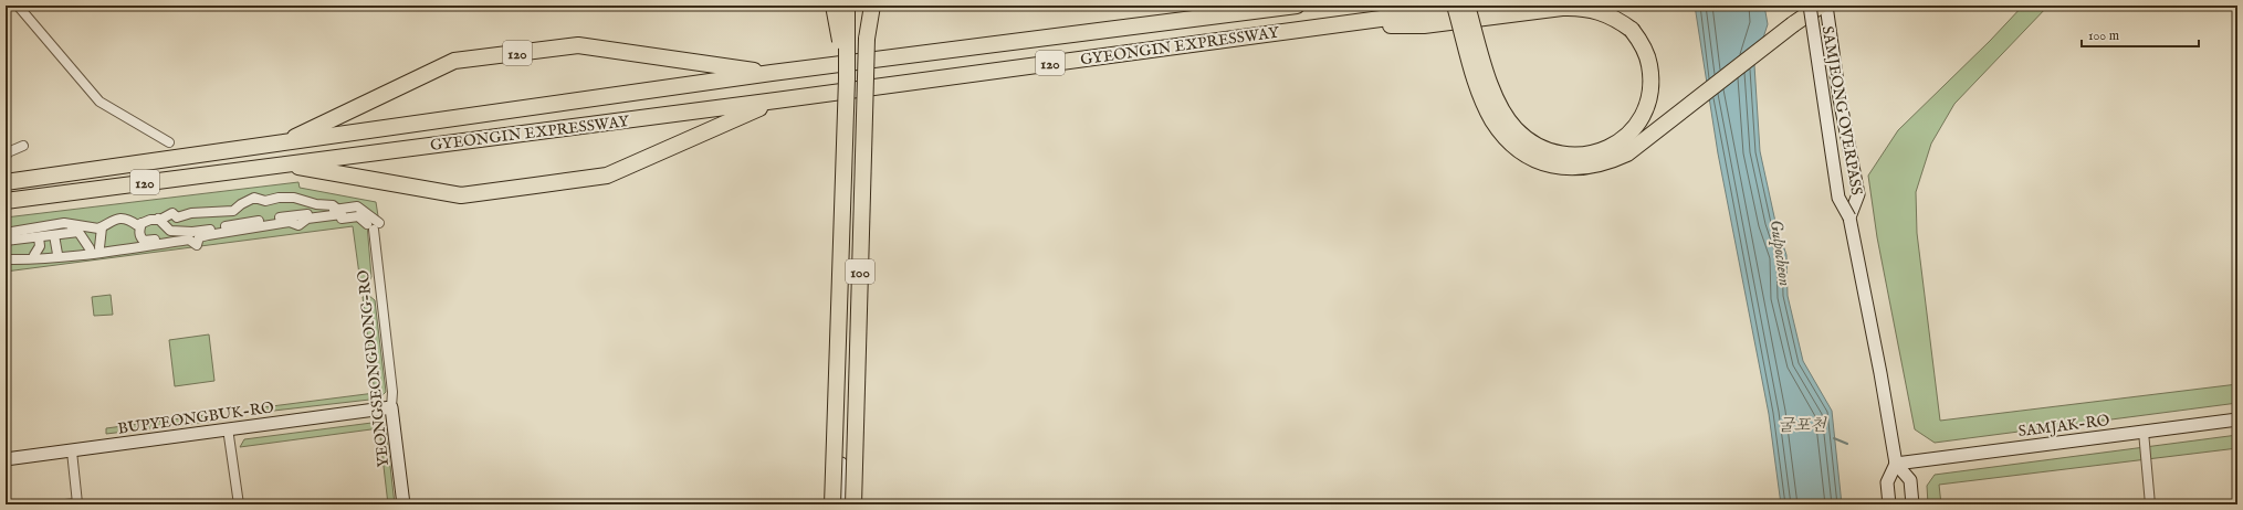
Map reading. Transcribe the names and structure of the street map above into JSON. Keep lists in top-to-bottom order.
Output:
{
  "streets": {
    "highway": ["GYEONGIN EXPRESSWAY", "120", "100"],
    "street": [
      "SAMJEONG OVERPASS",
      "YEONGSEONGDONG-RO",
      "BUPYEONGBUK-RO",
      "SAMJAK-RO"
    ]
  },
  "crossings": [
    ["SAMJEONG OVERPASS", "SAMJAK-RO"],
    ["YEONGSEONGDONG-RO", "BUPYEONGBUK-RO"]
  ],
  "water": ["Gulpocheon", "굴포천"],
  "scale_bar": "100 m"
}
